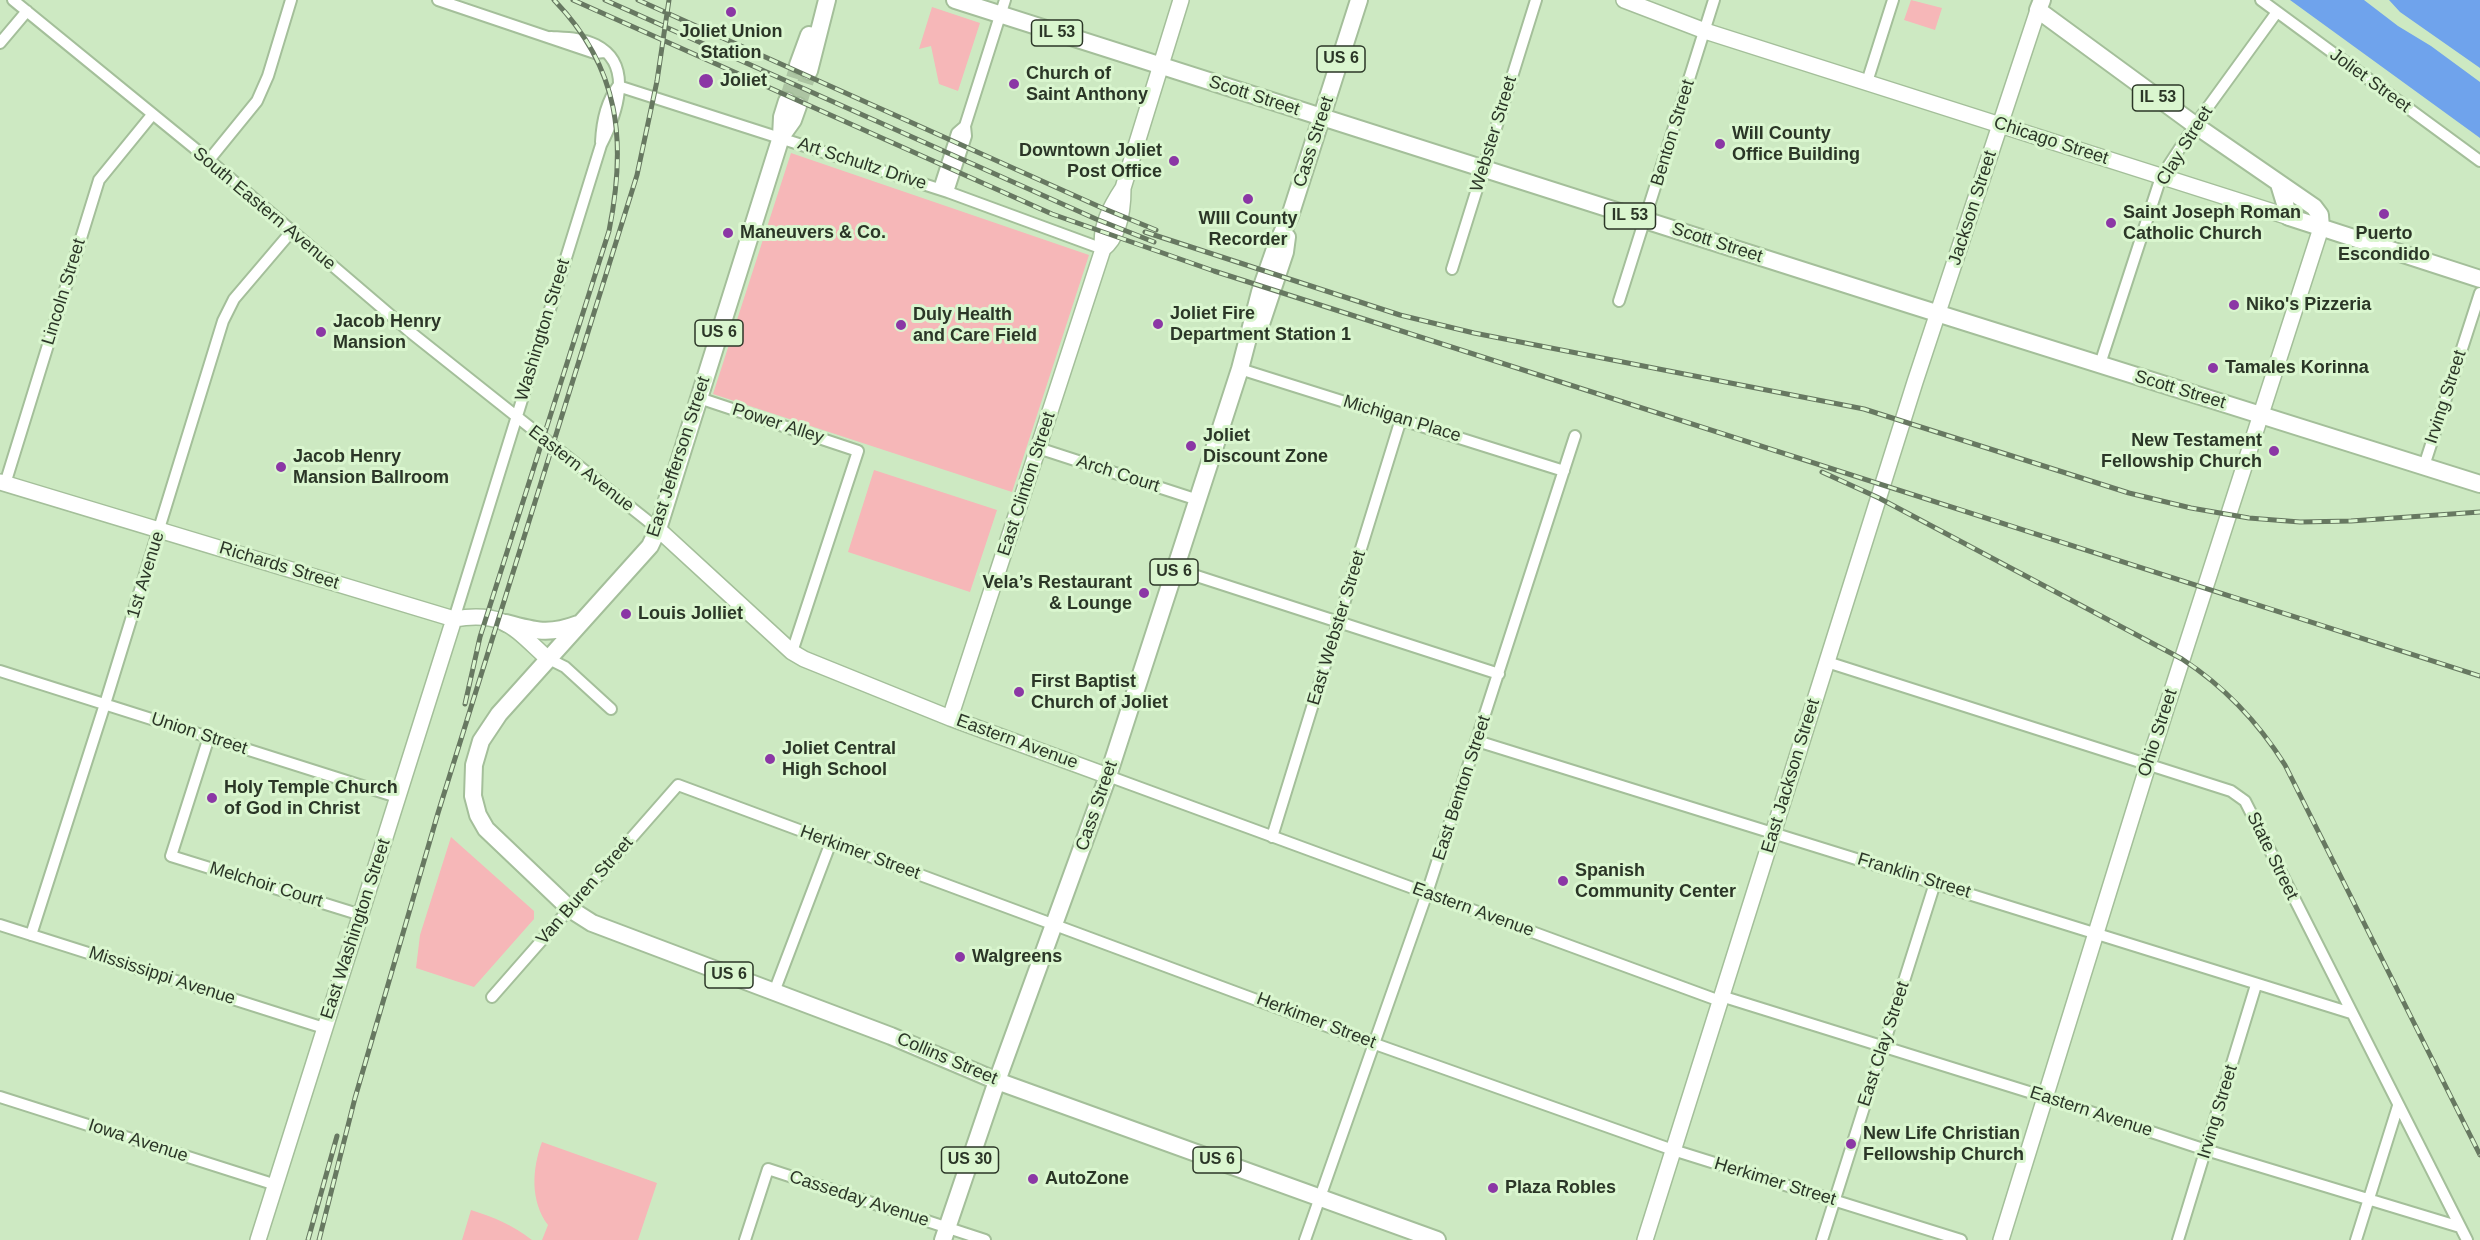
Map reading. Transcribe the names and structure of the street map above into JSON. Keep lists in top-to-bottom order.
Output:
{
  "streets": {
    "main road": [
      "IL 53",
      "US 6",
      "Scott Street",
      "Chicago Street",
      "Cass Street",
      "East Jefferson Street",
      "Collins Street",
      "US 30"
    ],
    "street": [
      "Joliet Street",
      "Benton Street",
      "Webster Street",
      "Clay Street",
      "Art Schultz Drive",
      "Jackson Street",
      "South Eastern Avenue",
      "Lincoln Street",
      "Washington Street",
      "Irving Street",
      "Michigan Place",
      "Power Alley",
      "Eastern Avenue",
      "Arch Court",
      "East Clinton Street",
      "Richards Street",
      "1st Avenue",
      "East Webster Street",
      "Ohio Street",
      "Union Street",
      "East Jackson Street",
      "East Benton Street",
      "Herkimer Street",
      "State Street",
      "Franklin Street",
      "Melchoir Court",
      "Van Buren Street",
      "East Washington Street",
      "Mississippi Avenue",
      "East Clay Street",
      "Iowa Avenue",
      "Casseday Avenue"
    ]
  },
  "crossings": [
    ["IL 53", "Clay Street"],
    ["IL 53", "Jackson Street"],
    ["Joliet Street", "Clay Street"],
    ["Scott Street", "Benton Street"],
    ["Scott Street", "Webster Street"],
    ["Scott Street", "Cass Street"],
    ["Scott Street", "Clay Street"],
    ["Scott Street", "Jackson Street"],
    ["Scott Street", "Irving Street"],
    ["Scott Street", "East Clinton Street"],
    ["Scott Street", "Ohio Street"],
    ["Scott Street", "East Jackson Street"],
    ["Benton Street", "Chicago Street"],
    ["Chicago Street", "Clay Street"],
    ["Chicago Street", "Jackson Street"],
    ["Chicago Street", "Ohio Street"],
    ["Cass Street", "Michigan Place"],
    ["Cass Street", "Eastern Avenue"],
    ["Cass Street", "Arch Court"],
    ["Cass Street", "Herkimer Street"],
    ["Cass Street", "Collins Street"],
    ["Cass Street", "Casseday Avenue"],
    ["Art Schultz Drive", "Washington Street"],
    ["Art Schultz Drive", "East Jefferson Street"],
    ["Art Schultz Drive", "East Clinton Street"],
    ["Jackson Street", "East Jackson Street"],
    ["South Eastern Avenue", "Lincoln Street"],
    ["South Eastern Avenue", "Washington Street"],
    ["South Eastern Avenue", "Eastern Avenue"],
    ["South Eastern Avenue", "1st Avenue"],
    ["Lincoln Street", "Richards Street"],
    ["Washington Street", "Eastern Avenue"],
    ["Washington Street", "Richards Street"],
    ["Washington Street", "East Washington Street"],
    ["Irving Street", "Eastern Avenue"],
    ["Irving Street", "Franklin Street"],
    ["Michigan Place", "East Webster Street"],
    ["Michigan Place", "East Benton Street"],
    ["Power Alley", "East Jefferson Street"],
    ["Power Alley", "Eastern Avenue"],
    ["East Jefferson Street", "Eastern Avenue"],
    ["East Jefferson Street", "Richards Street"],
    ["East Jefferson Street", "Collins Street"],
    ["Eastern Avenue", "East Clinton Street"],
    ["Eastern Avenue", "East Webster Street"],
    ["Eastern Avenue", "Ohio Street"],
    ["Eastern Avenue", "East Jackson Street"],
    ["Eastern Avenue", "East Benton Street"],
    ["Eastern Avenue", "State Street"],
    ["Eastern Avenue", "East Clay Street"],
    ["Arch Court", "East Clinton Street"],
    ["Richards Street", "1st Avenue"],
    ["Richards Street", "East Washington Street"],
    ["1st Avenue", "Union Street"],
    ["1st Avenue", "Mississippi Avenue"],
    ["Ohio Street", "State Street"],
    ["Ohio Street", "Franklin Street"],
    ["Union Street", "Melchoir Court"],
    ["Union Street", "East Washington Street"],
    ["East Jackson Street", "Herkimer Street"],
    ["East Jackson Street", "State Street"],
    ["East Jackson Street", "Franklin Street"],
    ["East Benton Street", "Herkimer Street"],
    ["East Benton Street", "Franklin Street"],
    ["East Benton Street", "Collins Street"],
    ["Herkimer Street", "Van Buren Street"],
    ["Herkimer Street", "East Clay Street"],
    ["State Street", "Franklin Street"],
    ["Franklin Street", "East Clay Street"],
    ["Melchoir Court", "East Washington Street"],
    ["Van Buren Street", "Collins Street"],
    ["East Washington Street", "Mississippi Avenue"],
    ["East Washington Street", "Iowa Avenue"]
  ],
  "places": [
    "Joliet Union Station",
    "Joliet",
    "Church of Saint Anthony",
    "Will County Office Building",
    "Downtown Joliet Post Office",
    "WIll County Recorder",
    "Puerto Escondido",
    "Saint Joseph Roman Catholic Church",
    "Maneuvers & Co.",
    "Niko's Pizzeria",
    "Joliet Fire Department Station 1",
    "Duly Health and Care Field",
    "Jacob Henry Mansion",
    "Tamales Korinna",
    "Joliet Discount Zone",
    "New Testament Fellowship Church",
    "Jacob Henry Mansion Ballroom",
    "Vela’s Restaurant & Lounge",
    "Louis Jolliet",
    "First Baptist Church of Joliet",
    "Joliet Central High School",
    "Holy Temple Church of God in Christ",
    "Spanish Community Center",
    "Walgreens",
    "New Life Christian Fellowship Church",
    "AutoZone",
    "Plaza Robles"
  ]
}
